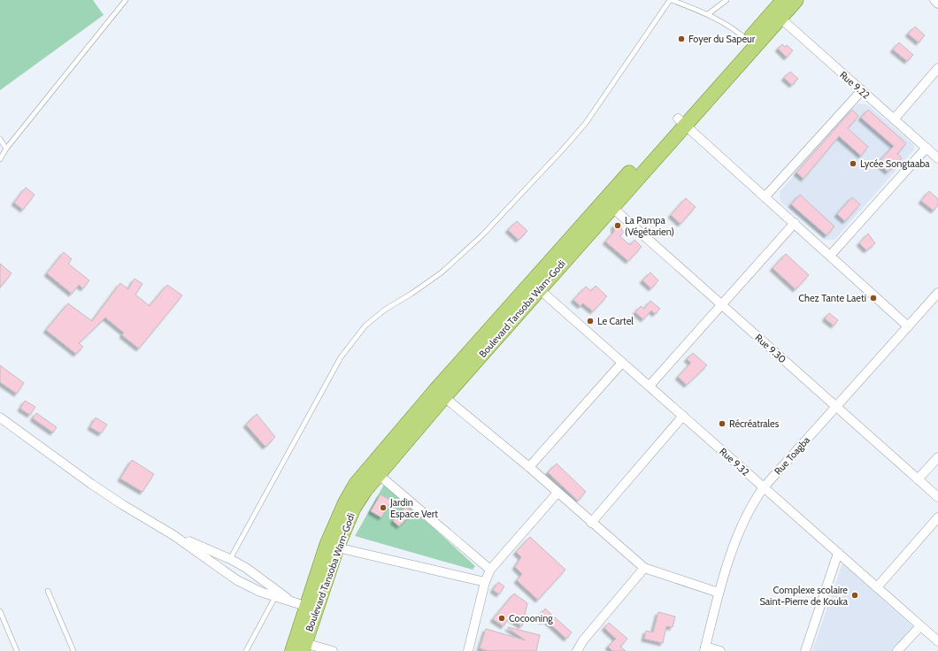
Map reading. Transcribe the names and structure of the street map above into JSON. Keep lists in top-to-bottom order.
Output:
{
  "streets": {
    "main road": ["Boulevard Tansoba Wam-Godi"],
    "street": [
      "Rue 9.22",
      "Rue 9.30",
      "Rue Toagba",
      "Rue 9.32"
    ]
  },
  "crossings": [
    ["Rue 9.22", "Boulevard Tansoba Wam-Godi"],
    ["Boulevard Tansoba Wam-Godi", "Rue 9.30"],
    ["Boulevard Tansoba Wam-Godi", "Rue 9.32"],
    ["Rue 9.30", "Rue Toagba"],
    ["Rue Toagba", "Rue 9.32"]
  ],
  "places": [
    "Foyer du Sapeur",
    "Lycée Songtaaba",
    "La Pampa (Végétarien)",
    "Chez Tante Laeti",
    "Le Cartel",
    "Récréatrales",
    "Jardin Espace Vert",
    "Complexe scolaire Saint-Pierre de Kouka",
    "Cocooning"
  ]
}
